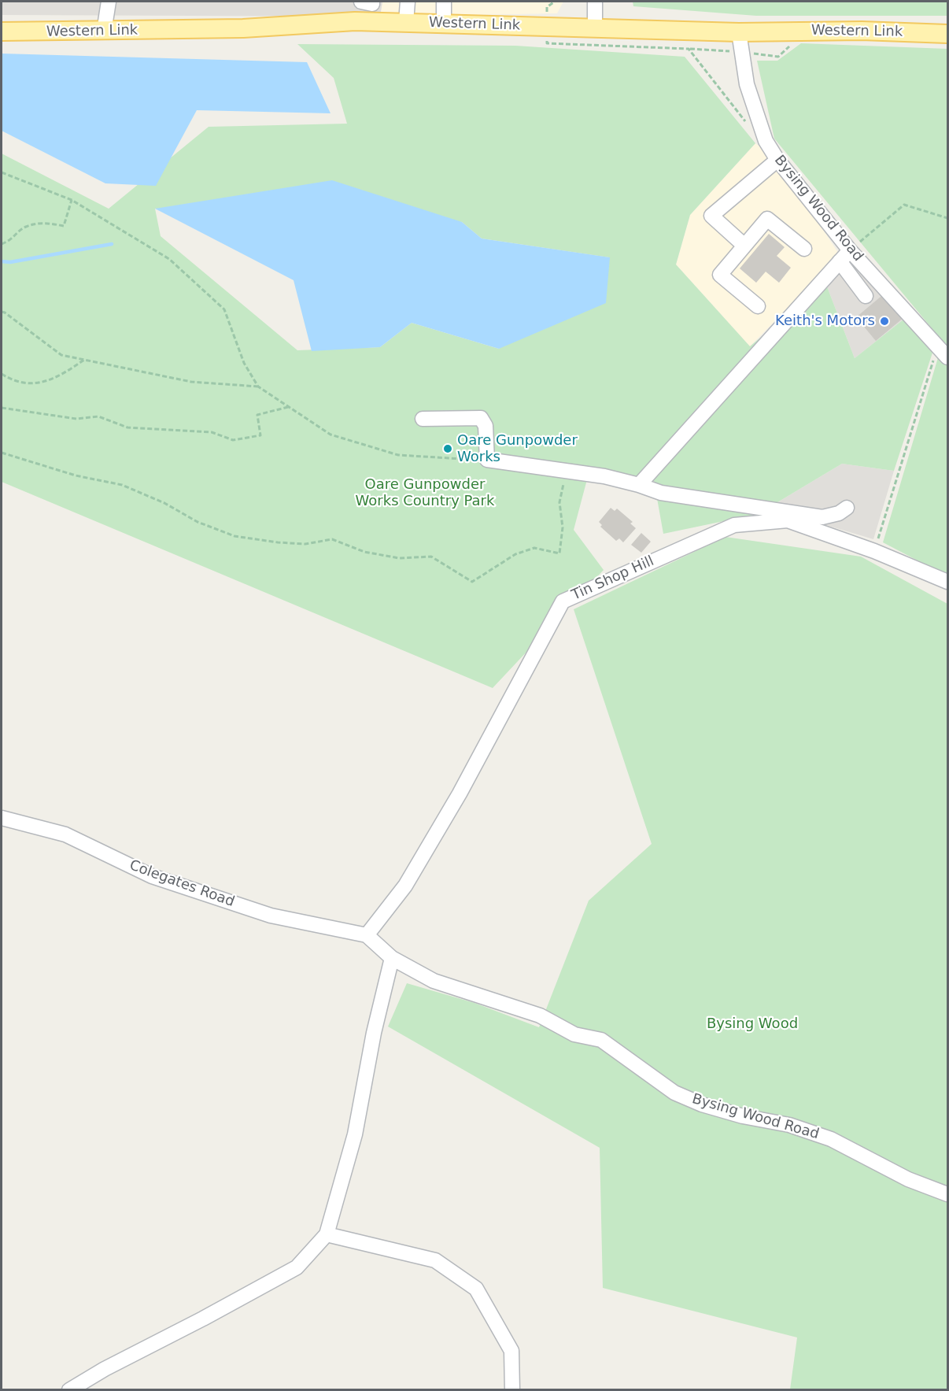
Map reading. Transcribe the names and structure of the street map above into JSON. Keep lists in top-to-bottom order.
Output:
{
  "streets": {
    "main road": ["Western Link"],
    "street": ["Bysing Wood Road", "Tin Shop Hill", "Colegates Road"]
  },
  "crossings": [
    ["Western Link", "Bysing Wood Road"],
    ["Bysing Wood Road", "Tin Shop Hill"],
    ["Bysing Wood Road", "Colegates Road"],
    ["Tin Shop Hill", "Colegates Road"]
  ],
  "parks": ["Oare Gunpowder Works Country Park", "Bysing Wood"],
  "places": ["Keith's Motors", "Oare Gunpowder Works"]
}
